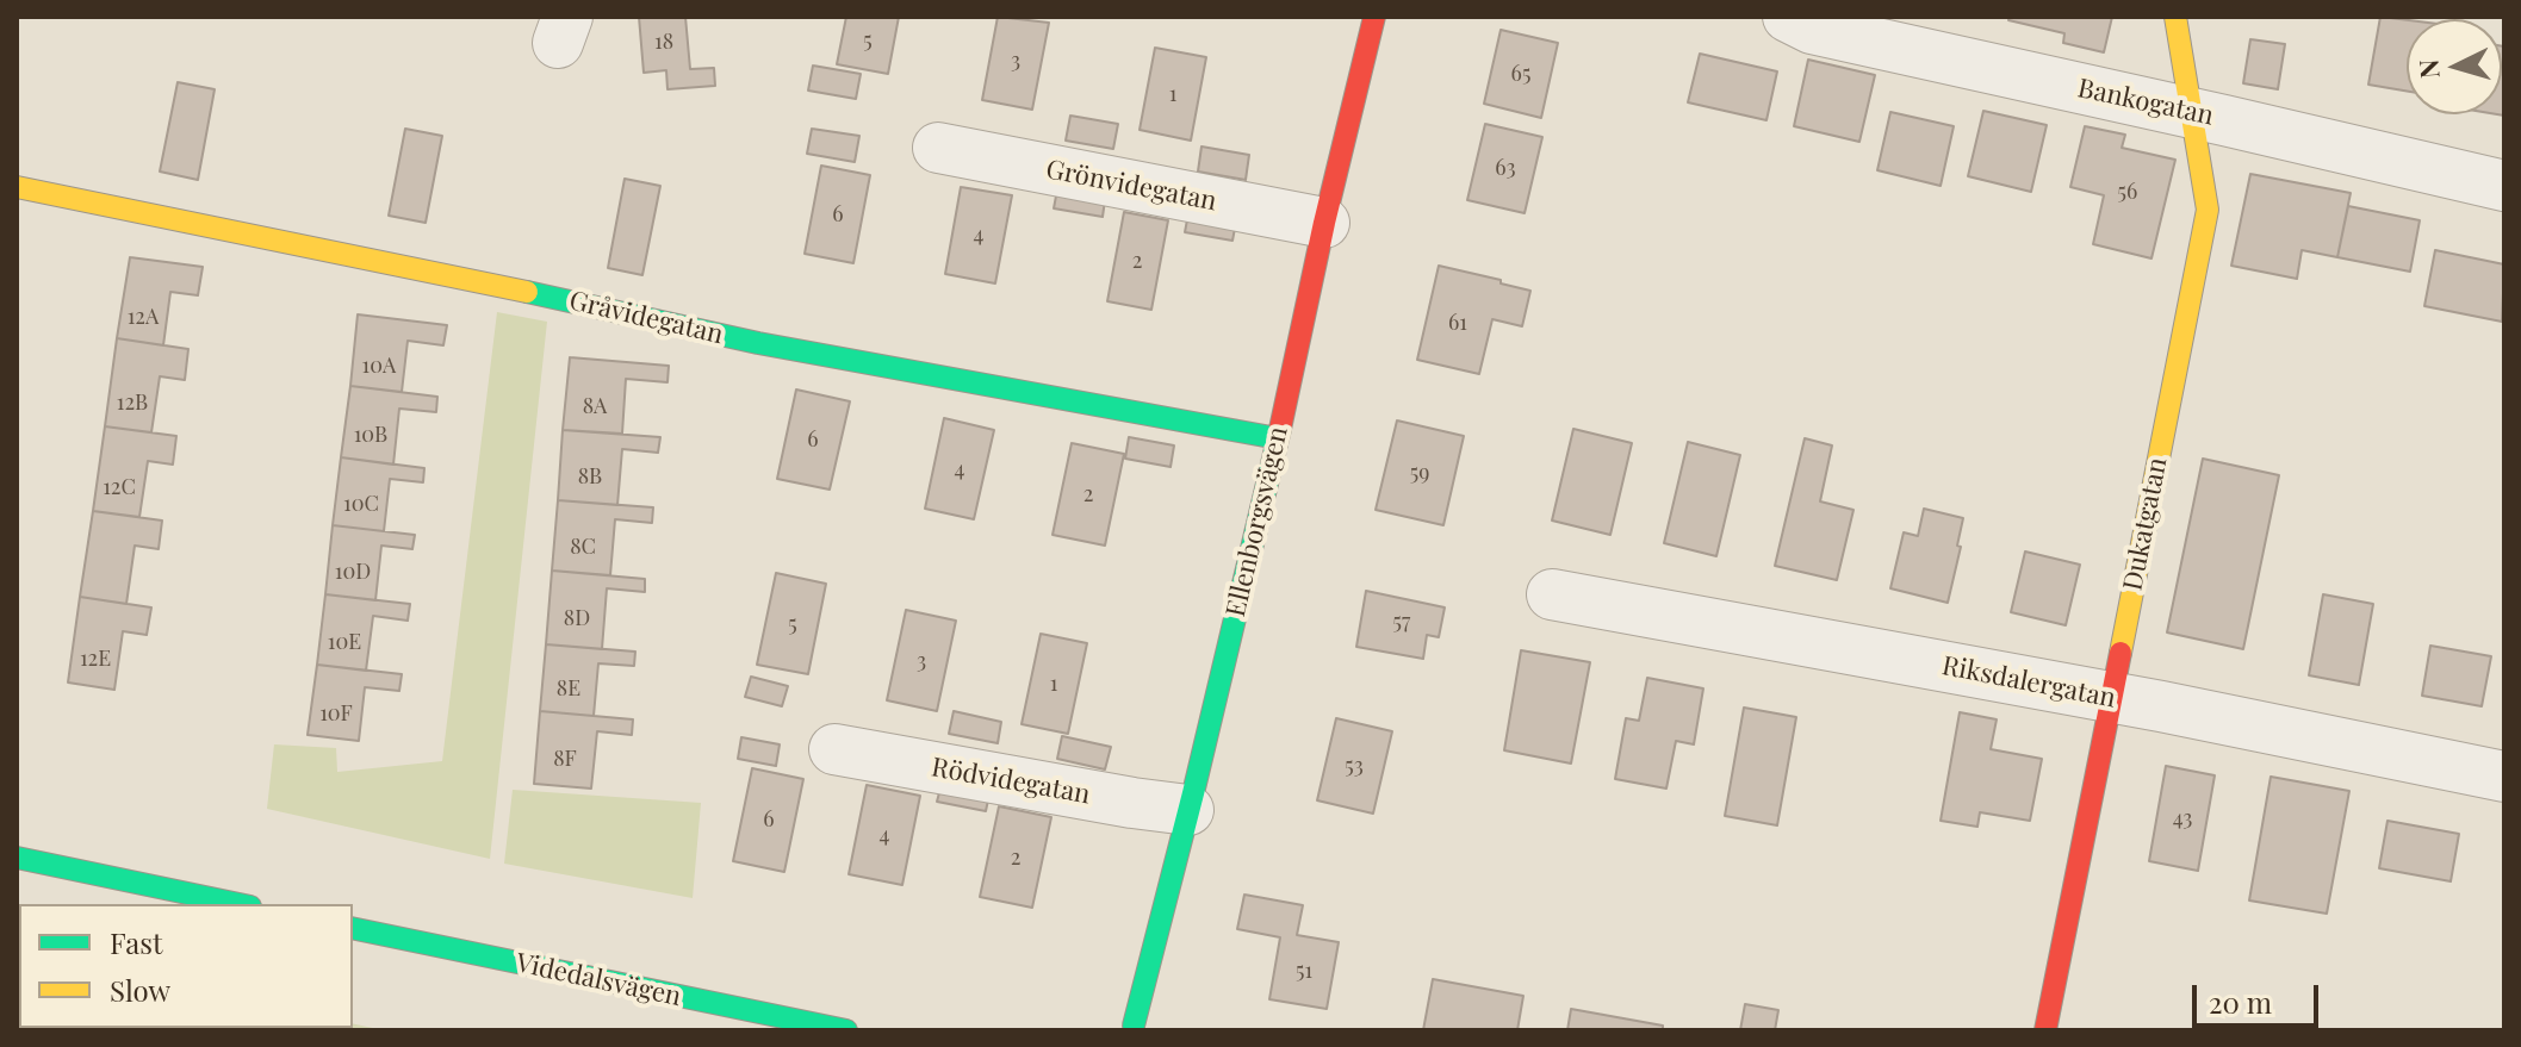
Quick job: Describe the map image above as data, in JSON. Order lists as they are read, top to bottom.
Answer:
{
  "streets": {
    "street": [
      "Bankogatan",
      "Grönvidegatan",
      "Gråvidegatan",
      "Ellenborgsvägen",
      "Dukatgatan",
      "Riksdalergatan",
      "Rödvidegatan",
      "Videdalsvägen"
    ]
  },
  "crossings": [
    ["Bankogatan", "Dukatgatan"],
    ["Grönvidegatan", "Ellenborgsvägen"],
    ["Gråvidegatan", "Ellenborgsvägen"],
    ["Ellenborgsvägen", "Rödvidegatan"],
    ["Dukatgatan", "Riksdalergatan"]
  ],
  "house_numbers": [
    "5",
    "18",
    "3",
    "65",
    "1",
    "63",
    "56",
    "6",
    "4",
    "2",
    "12A",
    "61",
    "10A",
    "12B",
    "8A",
    "10B",
    "6",
    "4",
    "59",
    "8B",
    "12C",
    "2",
    "10C",
    "8C",
    "10D",
    "8D",
    "57",
    "5",
    "10E",
    "12E",
    "3",
    "1",
    "8E",
    "10F",
    "8F",
    "53",
    "43",
    "6",
    "4",
    "2",
    "51"
  ],
  "legend": ["Fast", "Slow"],
  "scale_bar": "20 m",
  "north": "left"
}
